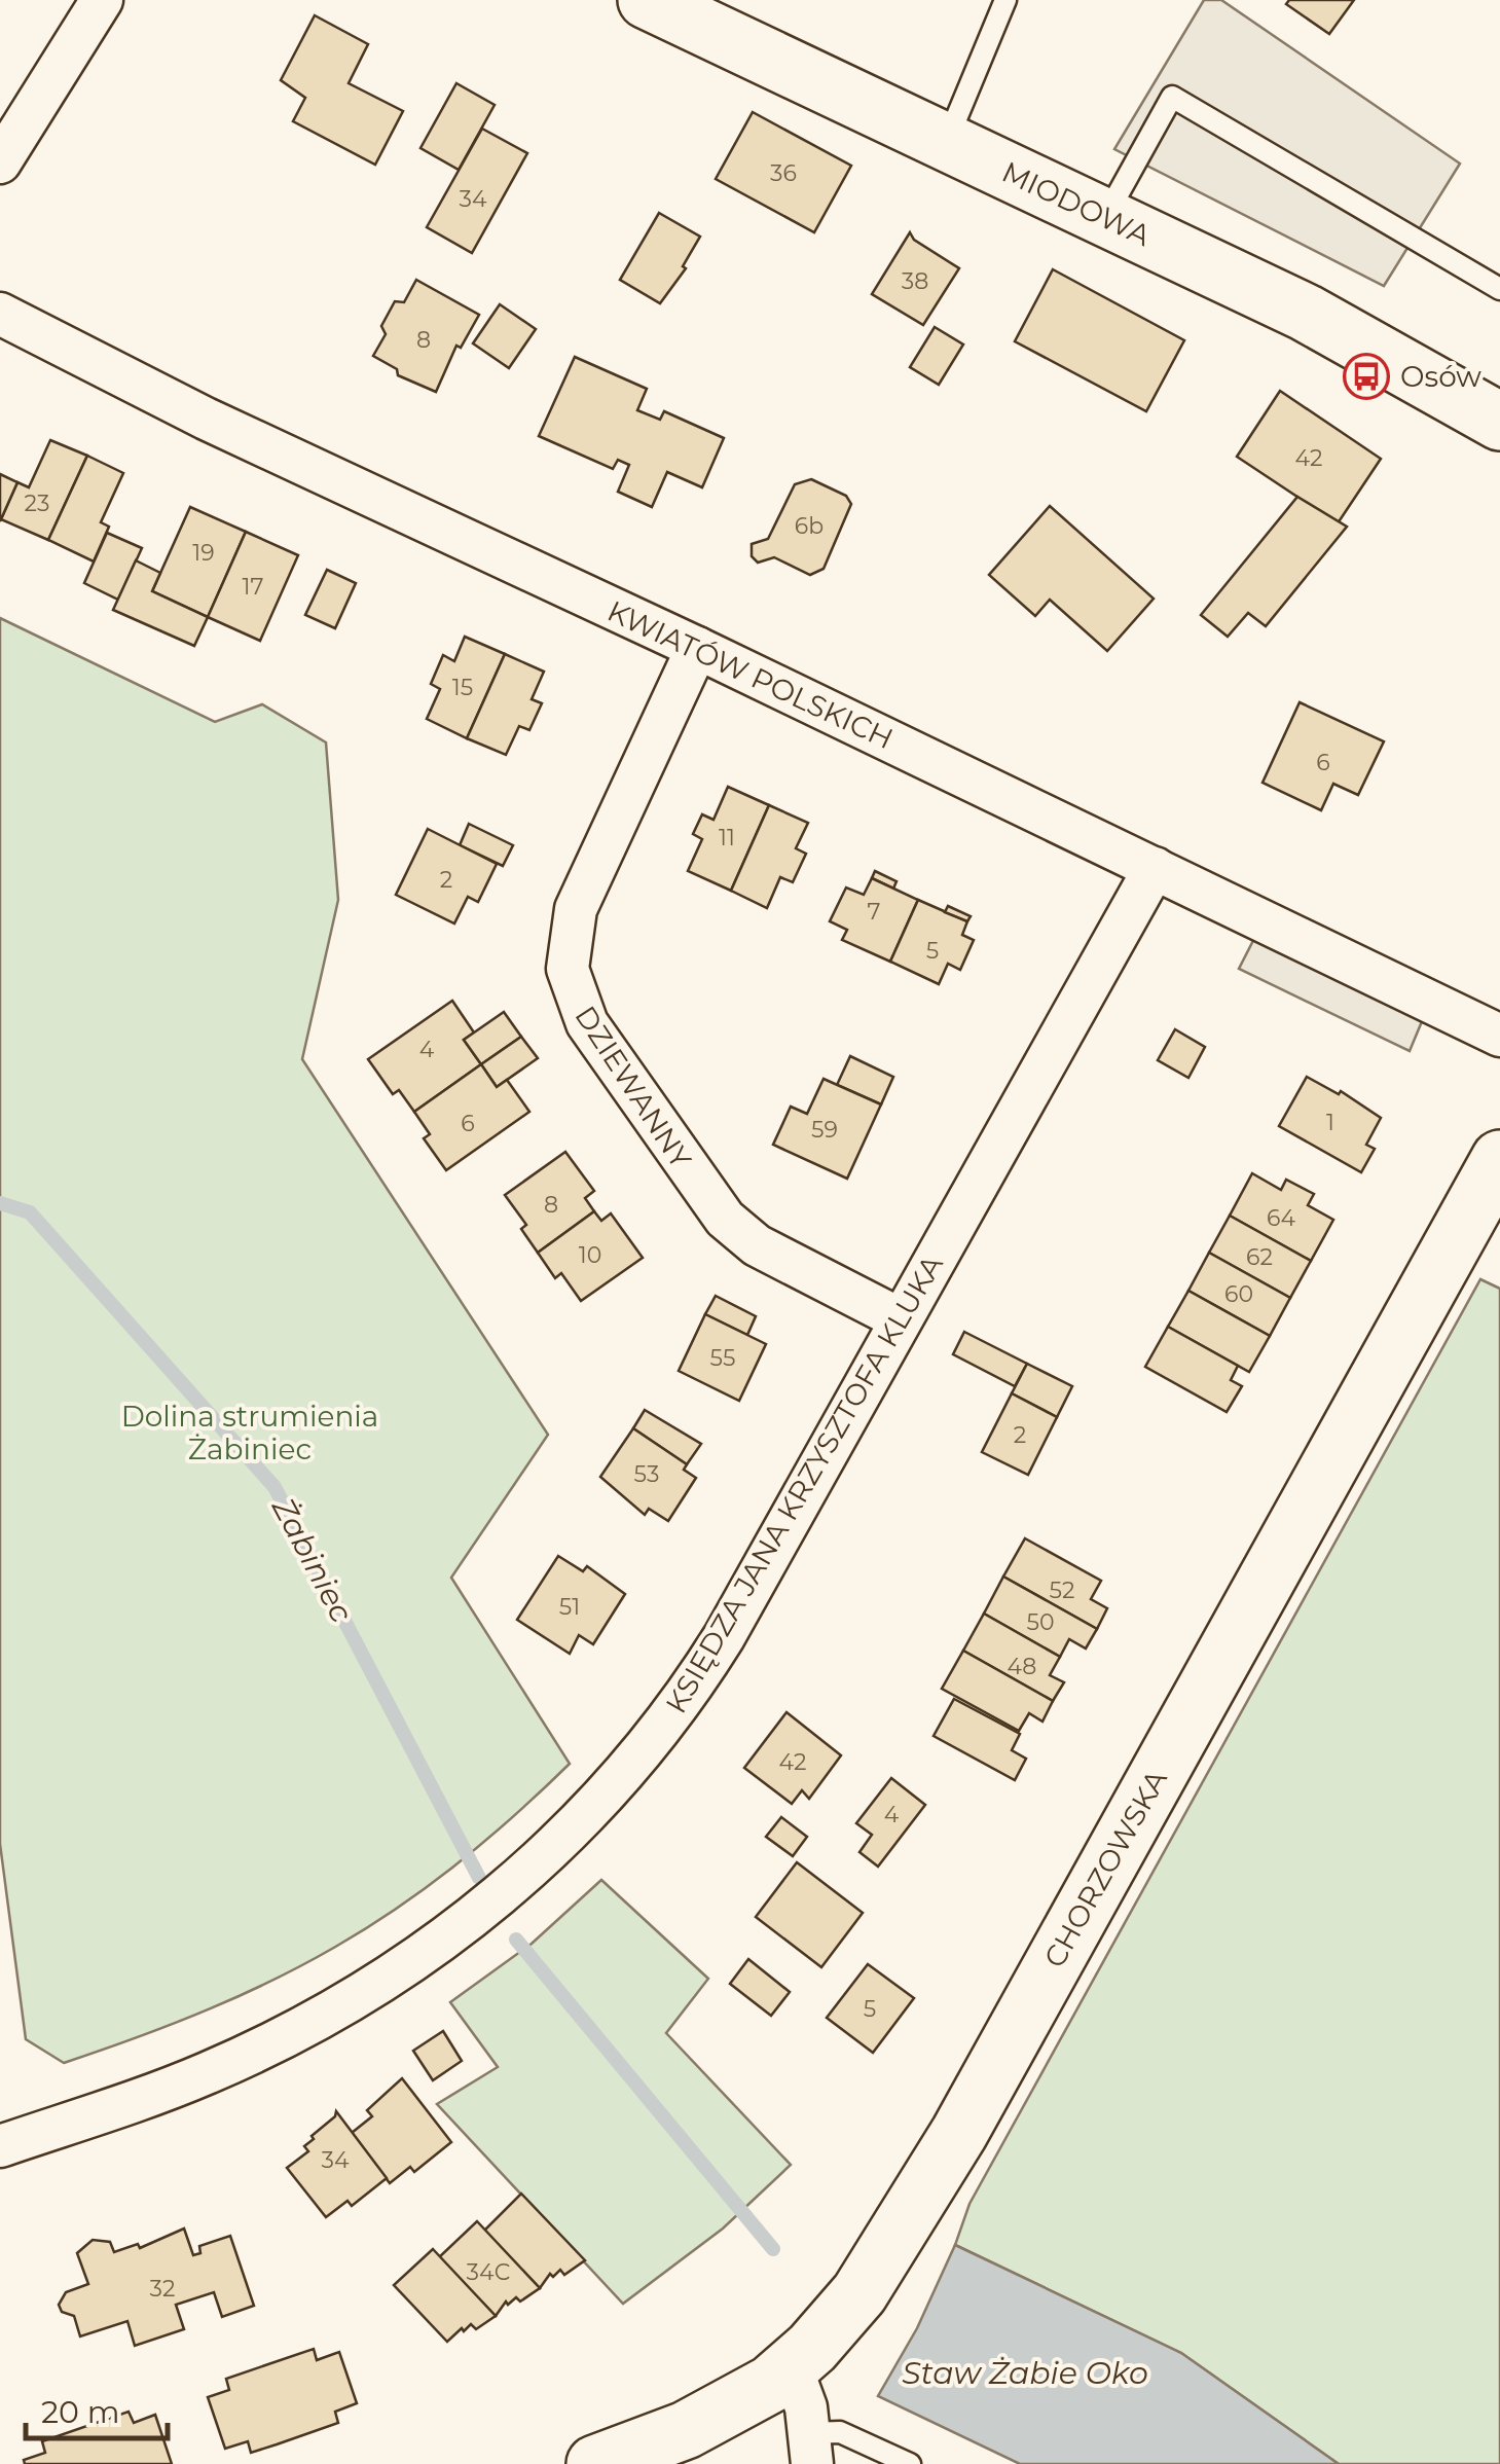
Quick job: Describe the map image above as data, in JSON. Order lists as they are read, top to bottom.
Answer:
{
  "streets": {
    "street": [
      "MIODOWA",
      "KWIATÓW POLSKICH",
      "DZIEWANNY",
      "KSIĘDZA JANA KRZYSZTOFA KLUKA",
      "CHORZOWSKA"
    ]
  },
  "crossings": [
    ["KWIATÓW POLSKICH", "DZIEWANNY"],
    ["KWIATÓW POLSKICH", "KSIĘDZA JANA KRZYSZTOFA KLUKA"],
    ["DZIEWANNY", "KSIĘDZA JANA KRZYSZTOFA KLUKA"]
  ],
  "water": ["Żabiniec", "Staw Żabie Oko"],
  "parks": ["Dolina strumienia Żabiniec"],
  "places": {
    "bus stop": ["Osów"]
  },
  "house_numbers": [
    "36",
    "34",
    "38",
    "8",
    "42",
    "23",
    "6b",
    "19",
    "17",
    "15",
    "6",
    "11",
    "2",
    "7",
    "5",
    "4",
    "1",
    "6",
    "59",
    "8",
    "64",
    "10",
    "62",
    "60",
    "55",
    "2",
    "53",
    "52",
    "51",
    "50",
    "48",
    "42",
    "4",
    "5",
    "34",
    "34C",
    "32"
  ],
  "scale_bar": "20 m"
}
